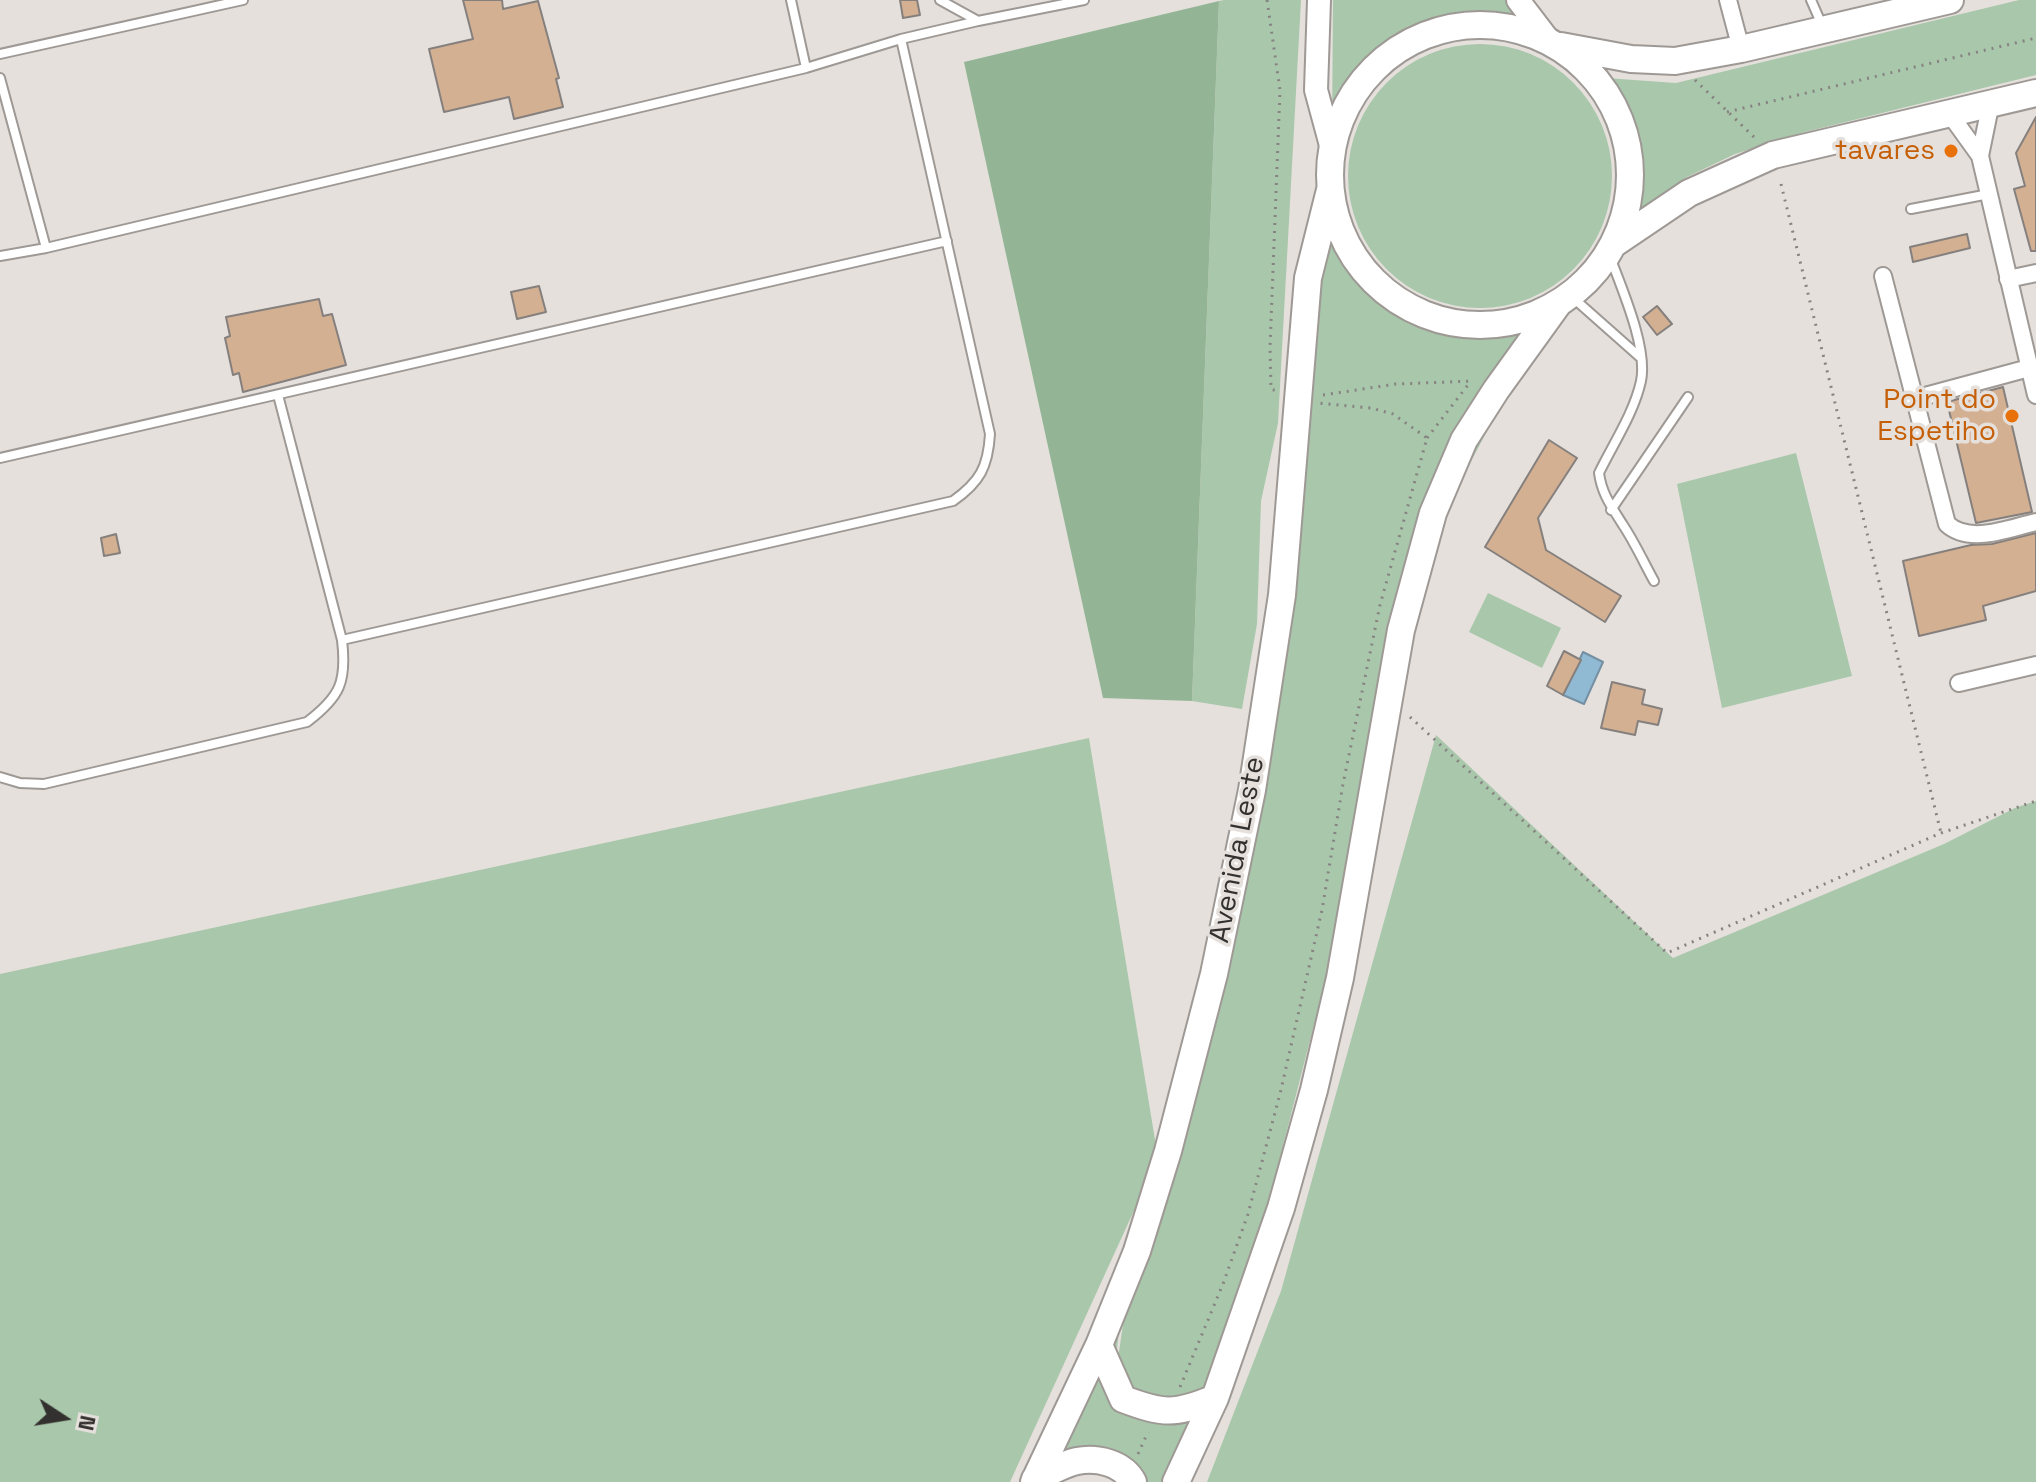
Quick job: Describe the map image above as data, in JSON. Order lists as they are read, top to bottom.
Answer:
{
  "streets": {
    "main road": ["Avenida Leste"]
  },
  "places": ["tavares", "Point do Espetiho"],
  "north": "right"
}
